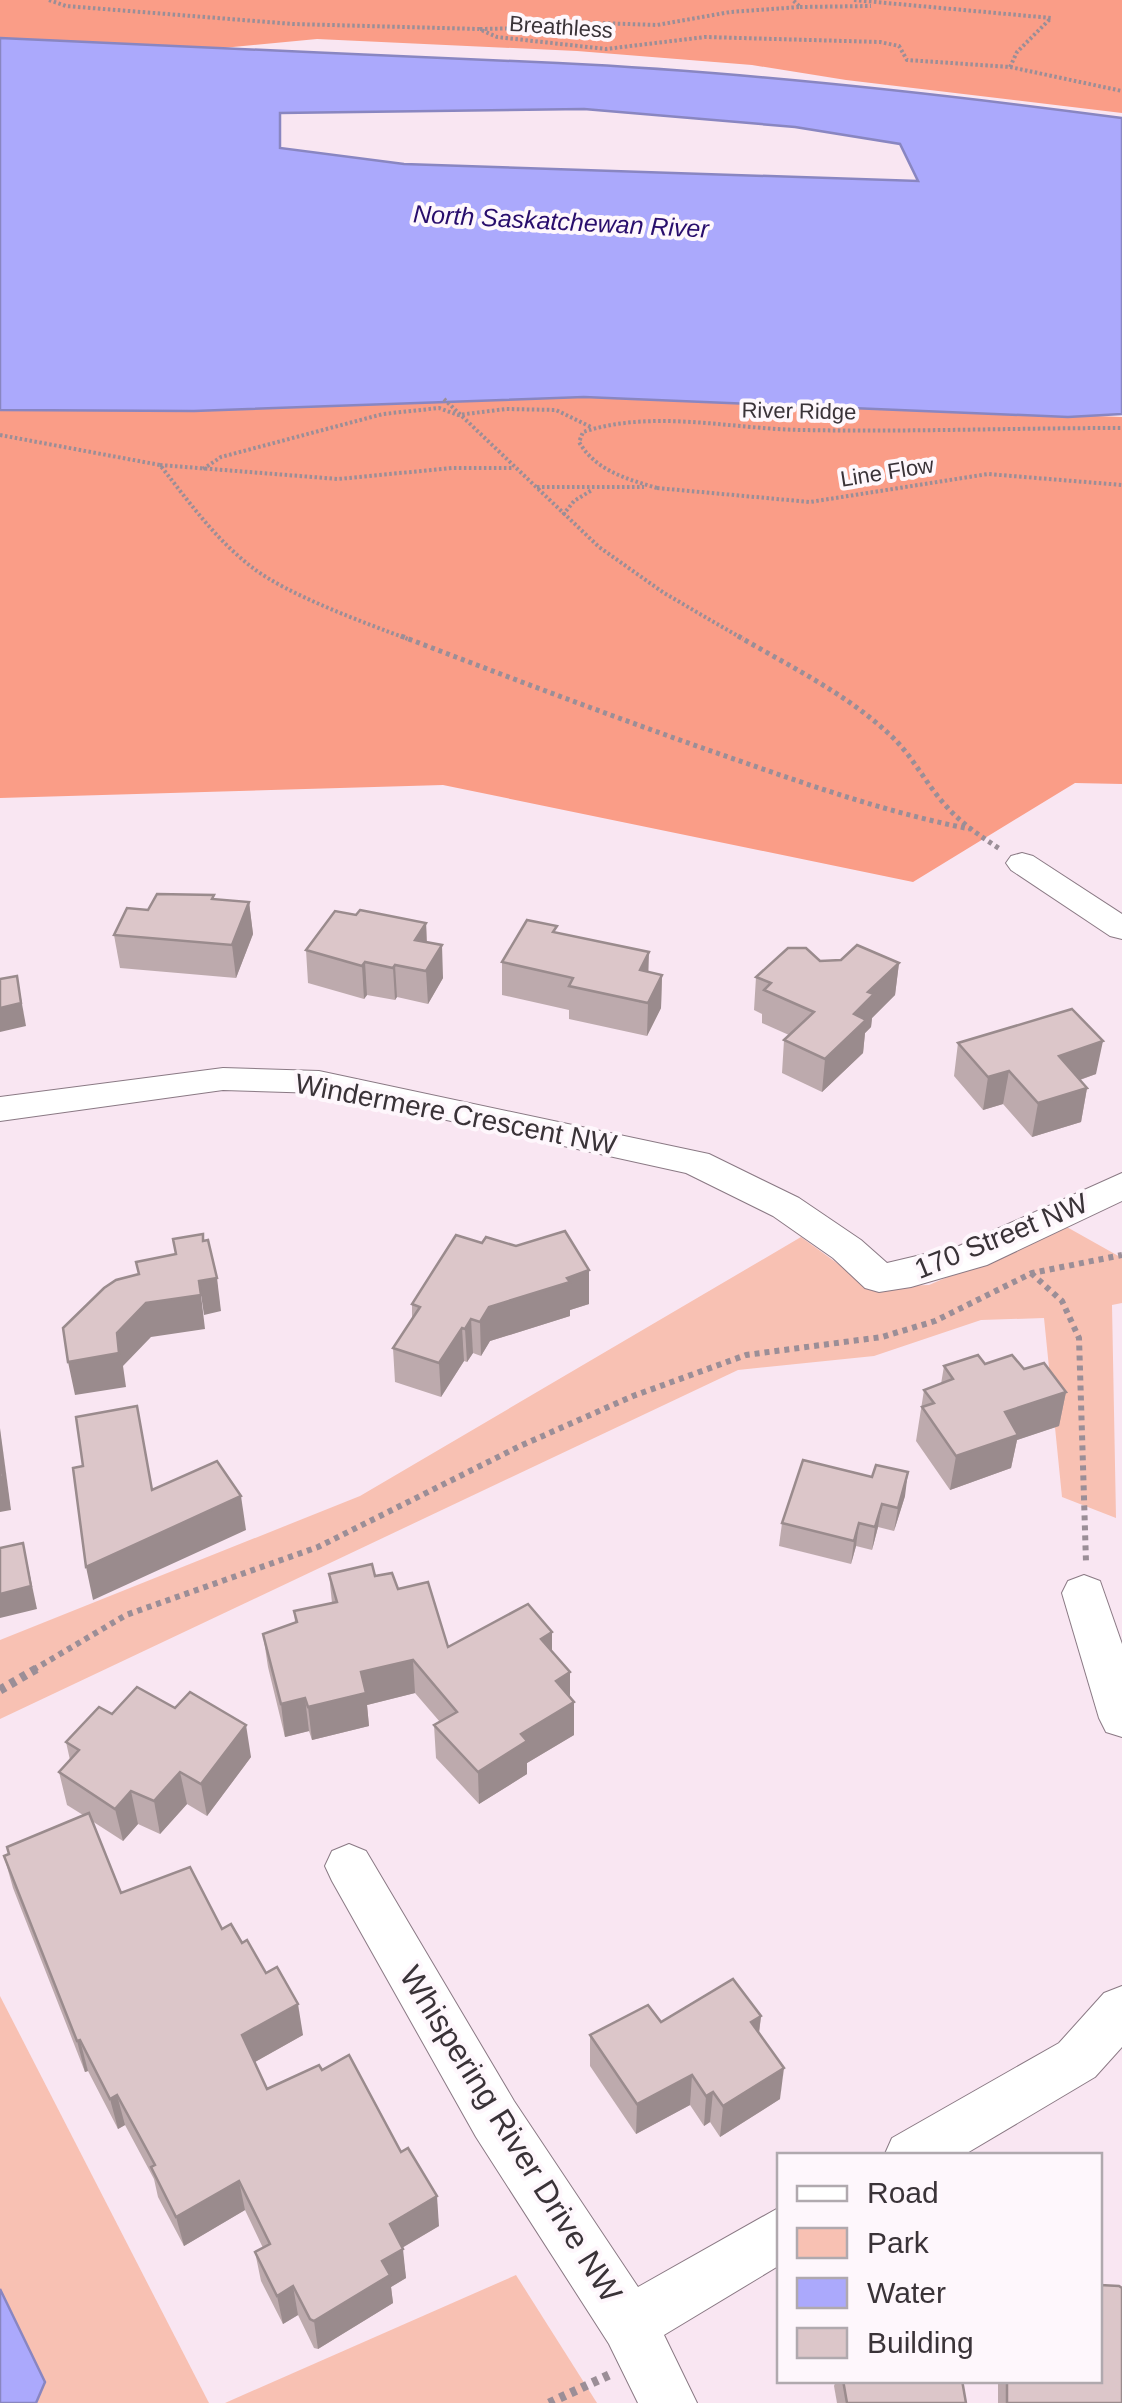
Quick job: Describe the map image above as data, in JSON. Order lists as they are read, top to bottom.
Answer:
{
  "streets": {
    "street": ["Windermere Crescent NW", "170 Street NW", "Whispering River Drive NW"],
    "path": ["Breathless", "River Ridge", "Line Flow"]
  },
  "crossings": [
    ["Windermere Crescent NW", "170 Street NW"]
  ],
  "water": ["North Saskatchewan River"],
  "legend": [
    "Road",
    "Park",
    "Water",
    "Building"
  ]
}
